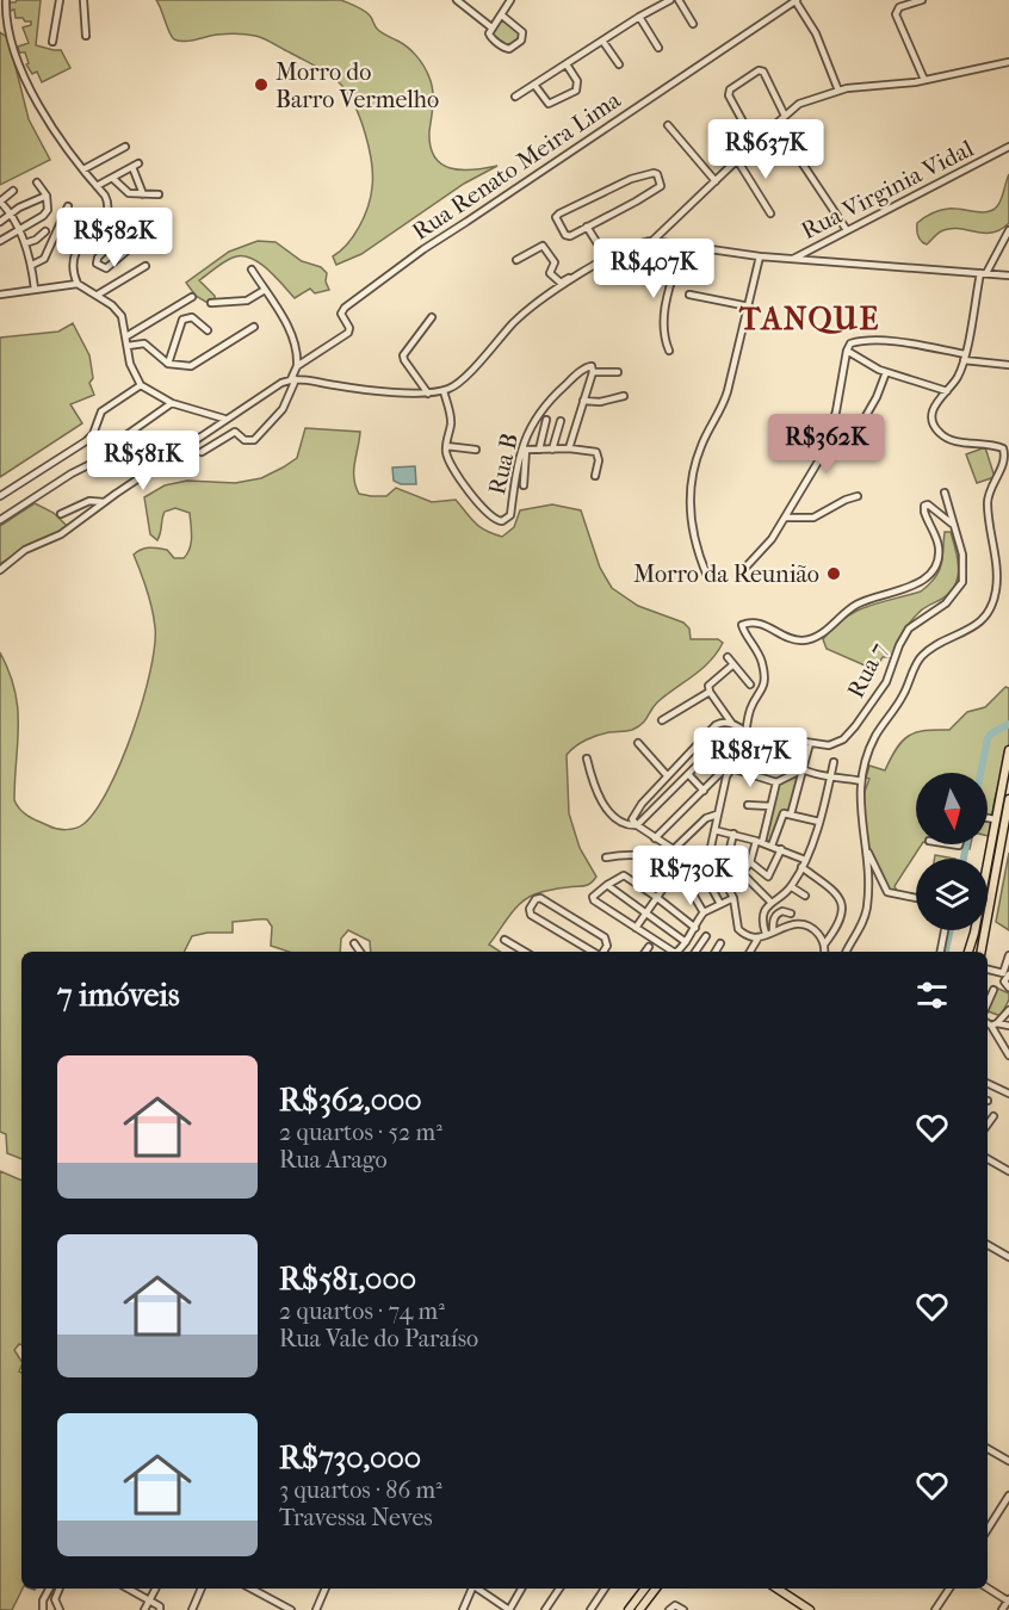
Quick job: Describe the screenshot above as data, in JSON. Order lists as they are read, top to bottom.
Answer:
{
  "streets": {
    "street": [
      "Rua Renato Meira Lima",
      "Rua Virginia Vidal",
      "Rua B",
      "Rua 7"
    ]
  },
  "districts": ["TANQUE"],
  "places": ["Morro do Barro Vermelho", "Morro da Reunião"],
  "north": "bottom",
  "page": {
    "price": [
      "R$637K",
      "R$582K",
      "R$407K",
      "R$362K",
      "R$581K",
      "R$817K",
      "R$730K"
    ],
    "heading": "7 imóveis",
    "list": [
      {
        "name": "R$362,000",
        "note": "2 quartos · 52 m² · Rua Arago"
      },
      {
        "name": "R$581,000",
        "note": "2 quartos · 74 m² · Rua Vale do Paraíso"
      },
      {
        "name": "R$730,000",
        "note": "3 quartos · 86 m² · Travessa Neves"
      }
    ]
  }
}
